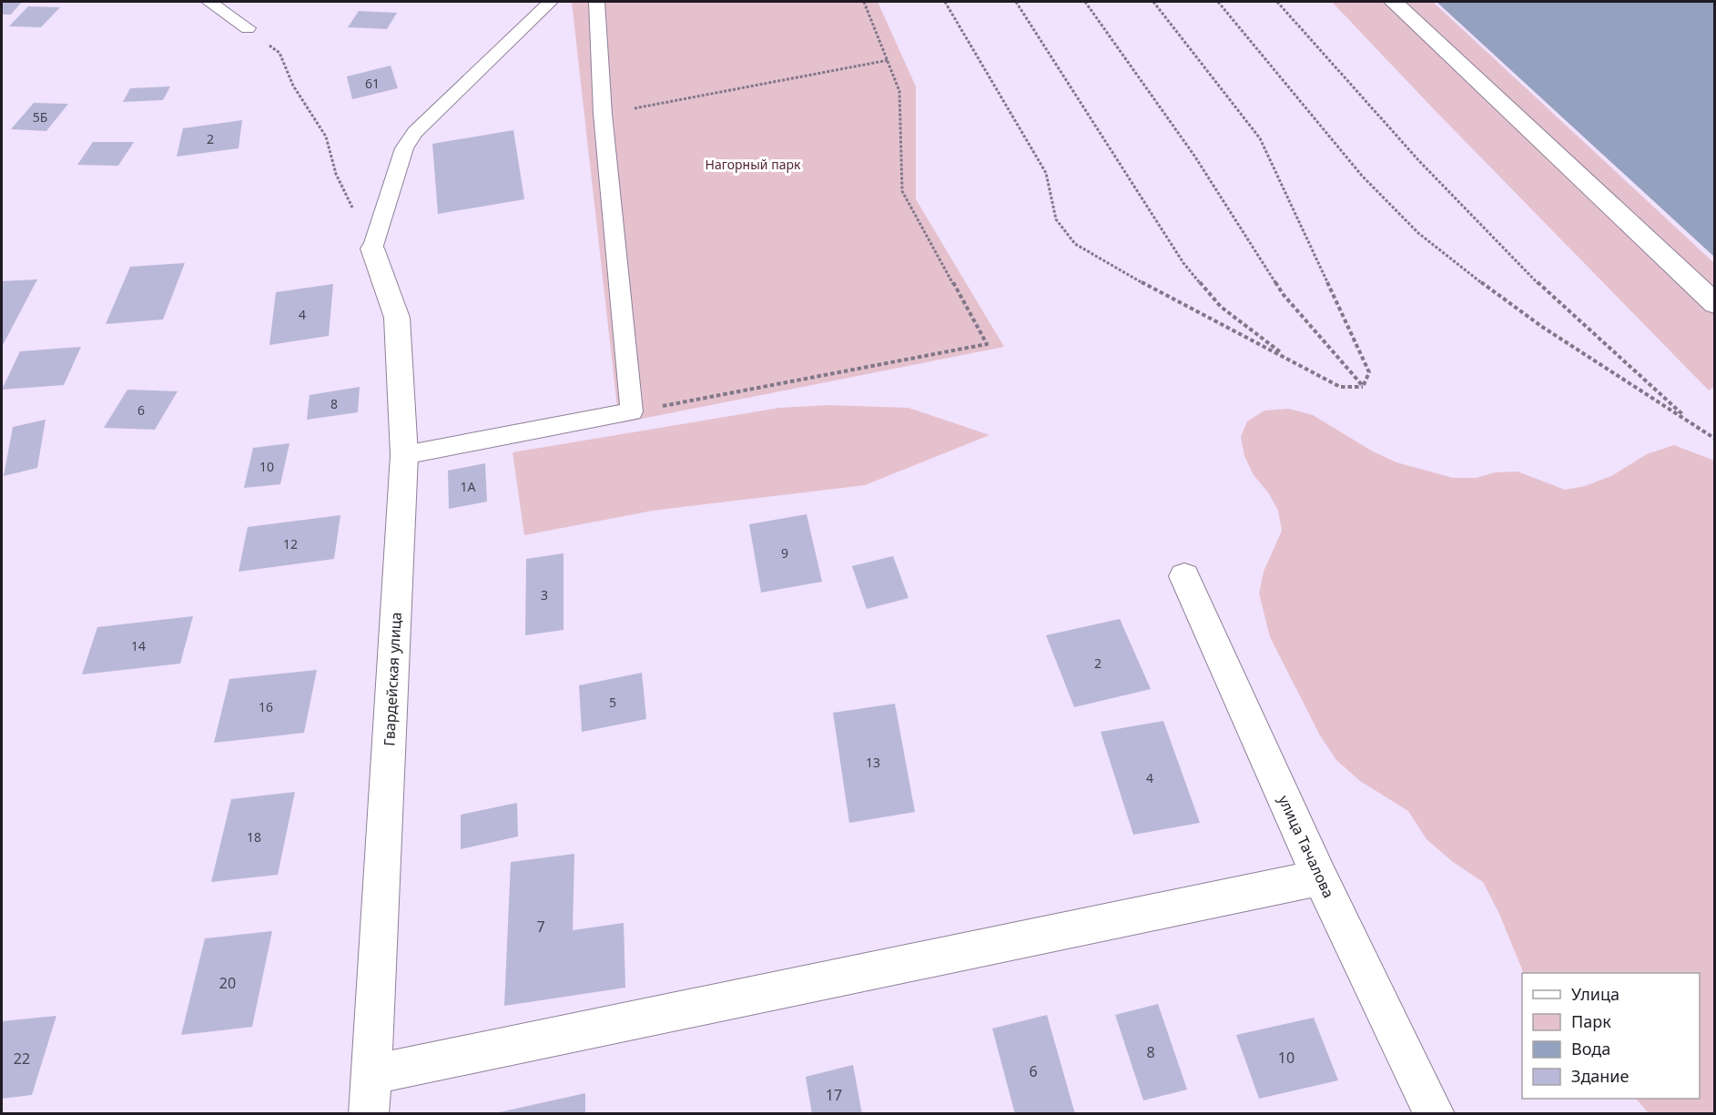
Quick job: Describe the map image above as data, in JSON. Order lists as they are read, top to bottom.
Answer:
{
  "streets": {
    "street": ["Гвардейская улица", "улица Тачалова"]
  },
  "parks": ["Нагорный парк"],
  "house_numbers": [
    "61",
    "5Б",
    "2",
    "4",
    "8",
    "6",
    "10",
    "1А",
    "12",
    "9",
    "3",
    "14",
    "2",
    "5",
    "16",
    "13",
    "4",
    "18",
    "7",
    "20",
    "8",
    "10",
    "22",
    "6",
    "17"
  ],
  "legend": [
    "Улица",
    "Парк",
    "Вода",
    "Здание"
  ]
}
